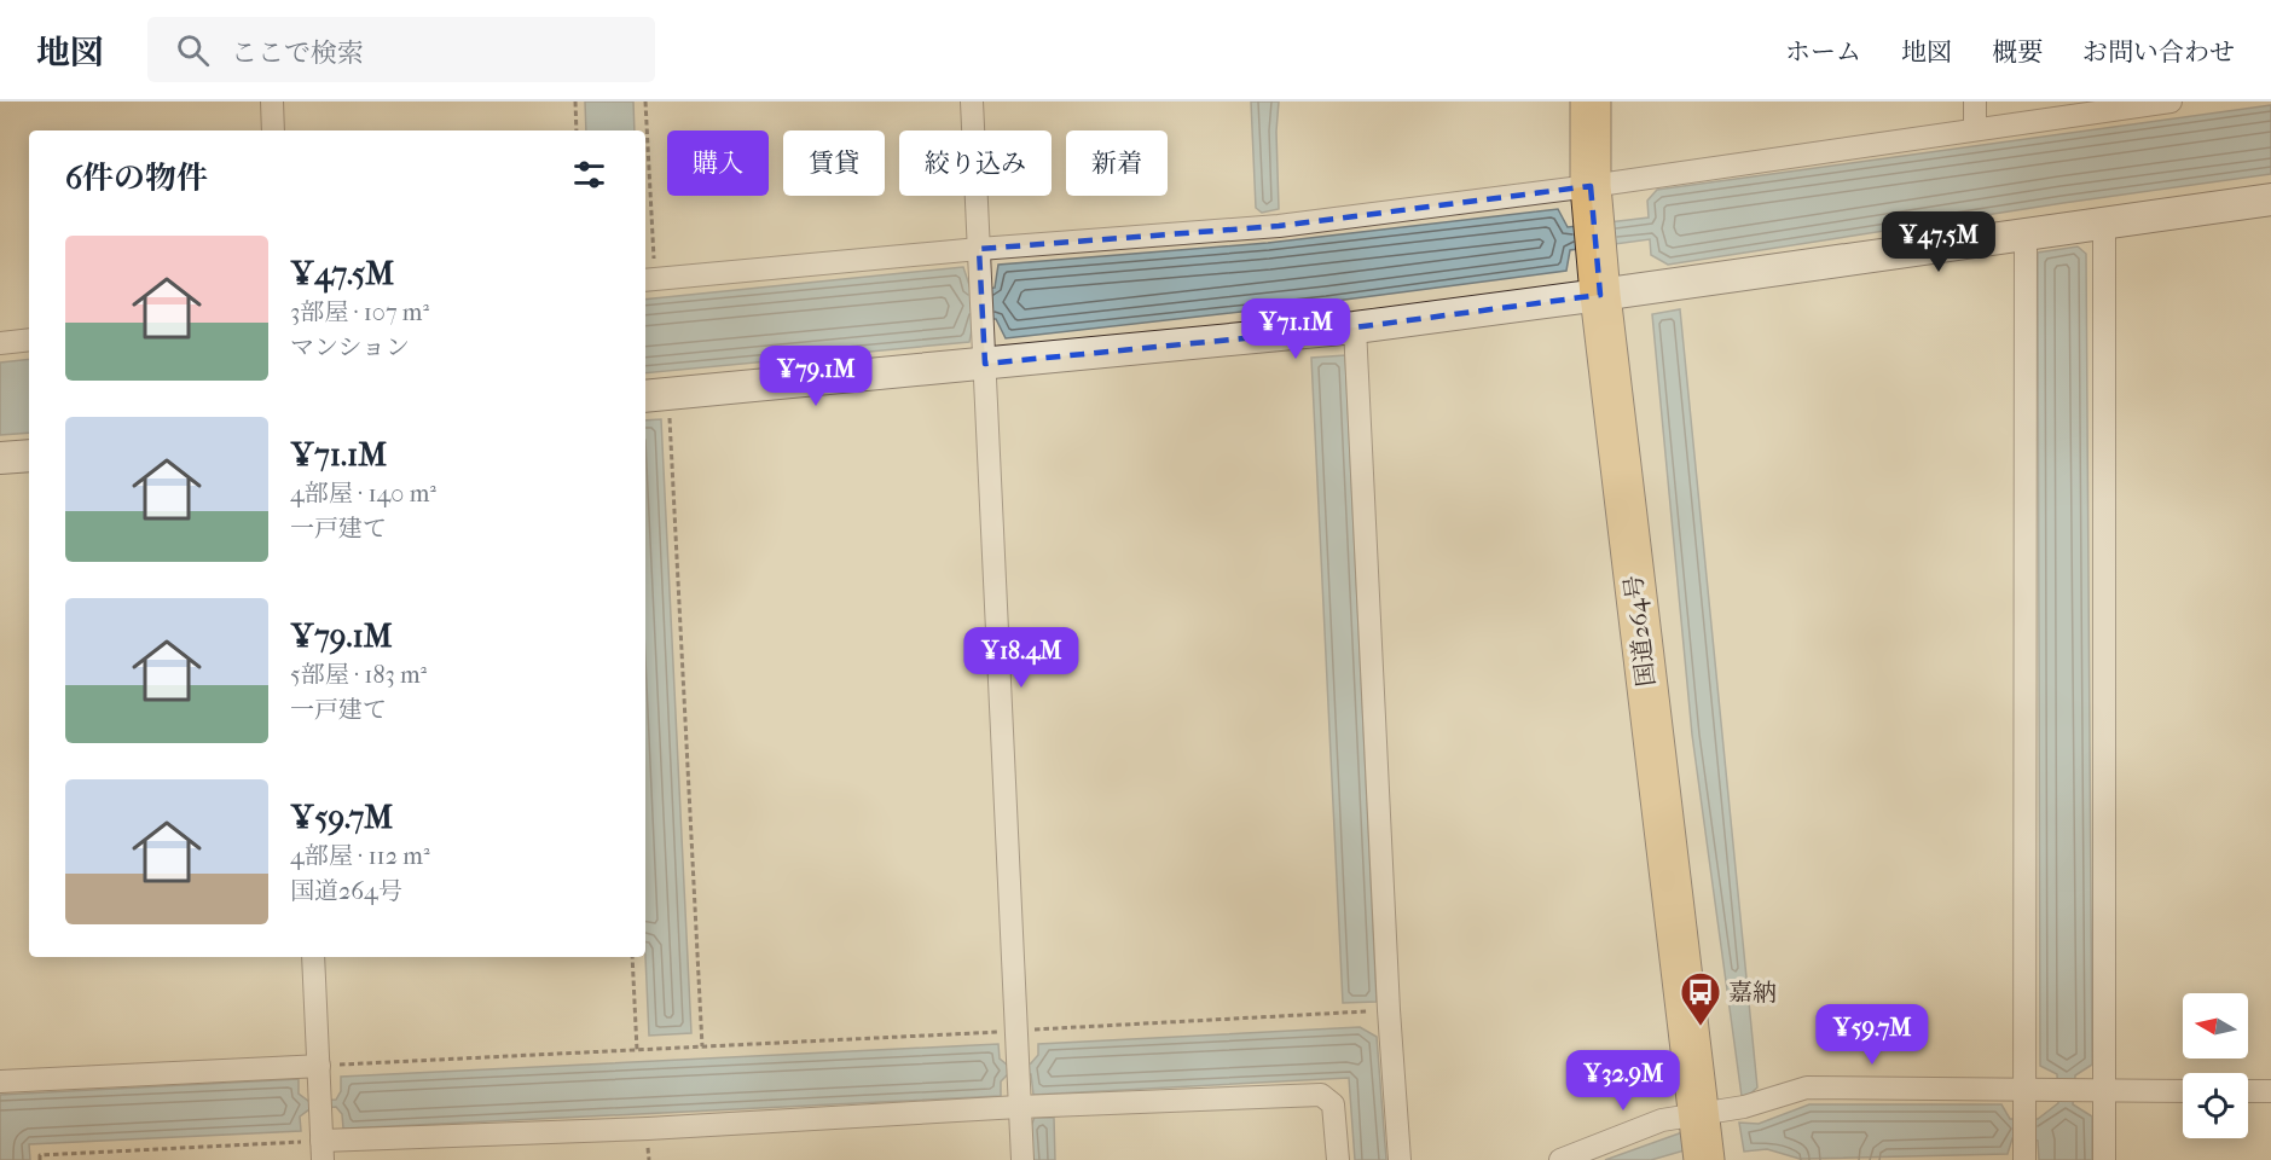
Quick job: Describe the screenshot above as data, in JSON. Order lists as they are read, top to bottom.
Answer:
{
  "streets": {
    "highway": ["国道264号"]
  },
  "places": {
    "bus stop": ["嘉納"]
  },
  "north": "left",
  "page": {
    "header": "地図",
    "search": "ここで検索",
    "nav": [
      "ホーム",
      "地図",
      "概要",
      "お問い合わせ"
    ],
    "chip": [
      "購入",
      "賃貸",
      "絞り込み",
      "新着"
    ],
    "heading": "6件の物件",
    "price": [
      "¥47.5M",
      "¥71.1M",
      "¥79.1M",
      "¥18.4M",
      "¥59.7M",
      "¥32.9M"
    ],
    "list": [
      {
        "name": "¥47.5M",
        "note": "3部屋 · 107 m² · マンション"
      },
      {
        "name": "¥71.1M",
        "note": "4部屋 · 140 m² · 一戸建て"
      },
      {
        "name": "¥79.1M",
        "note": "5部屋 · 183 m² · 一戸建て"
      },
      {
        "name": "¥59.7M",
        "note": "4部屋 · 112 m² · 国道264号"
      }
    ]
  }
}
